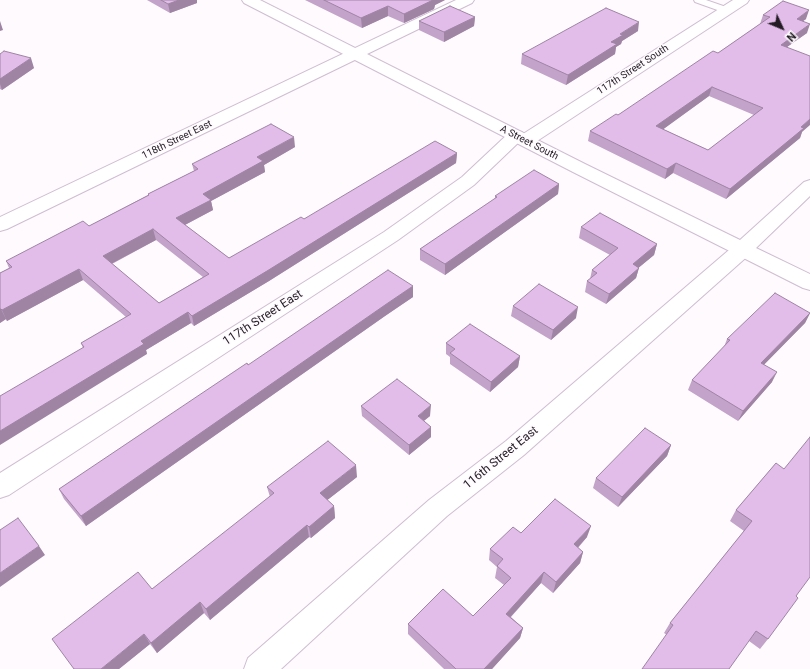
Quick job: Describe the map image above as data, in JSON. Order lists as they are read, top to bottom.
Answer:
{
  "streets": {
    "street": [
      "117th Street South",
      "118th Street East",
      "A Street South",
      "117th Street East",
      "116th Street East"
    ]
  },
  "crossings": [
    ["117th Street South", "A Street South"],
    ["117th Street South", "117th Street East"],
    ["118th Street East", "A Street South"],
    ["A Street South", "117th Street East"],
    ["A Street South", "116th Street East"]
  ],
  "north": "bottom right"
}
